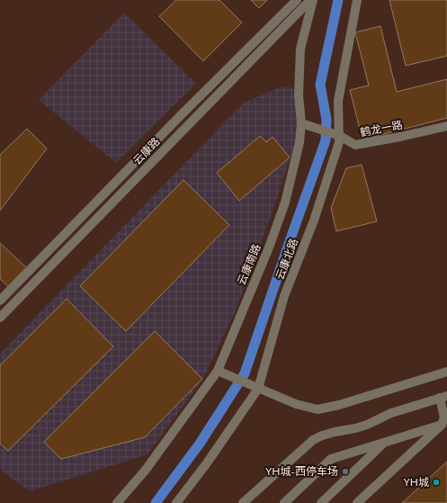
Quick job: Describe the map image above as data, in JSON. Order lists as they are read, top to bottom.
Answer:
{
  "streets": {
    "street": [
      "鹤龙一路",
      "云康路",
      "云康北路",
      "云康南路"
    ]
  },
  "crossings": [
    ["鹤龙一路", "云康北路"],
    ["鹤龙一路", "云康南路"],
    ["云康路", "云康南路"]
  ],
  "places": ["YH城-西停车场", "YH城"]
}
